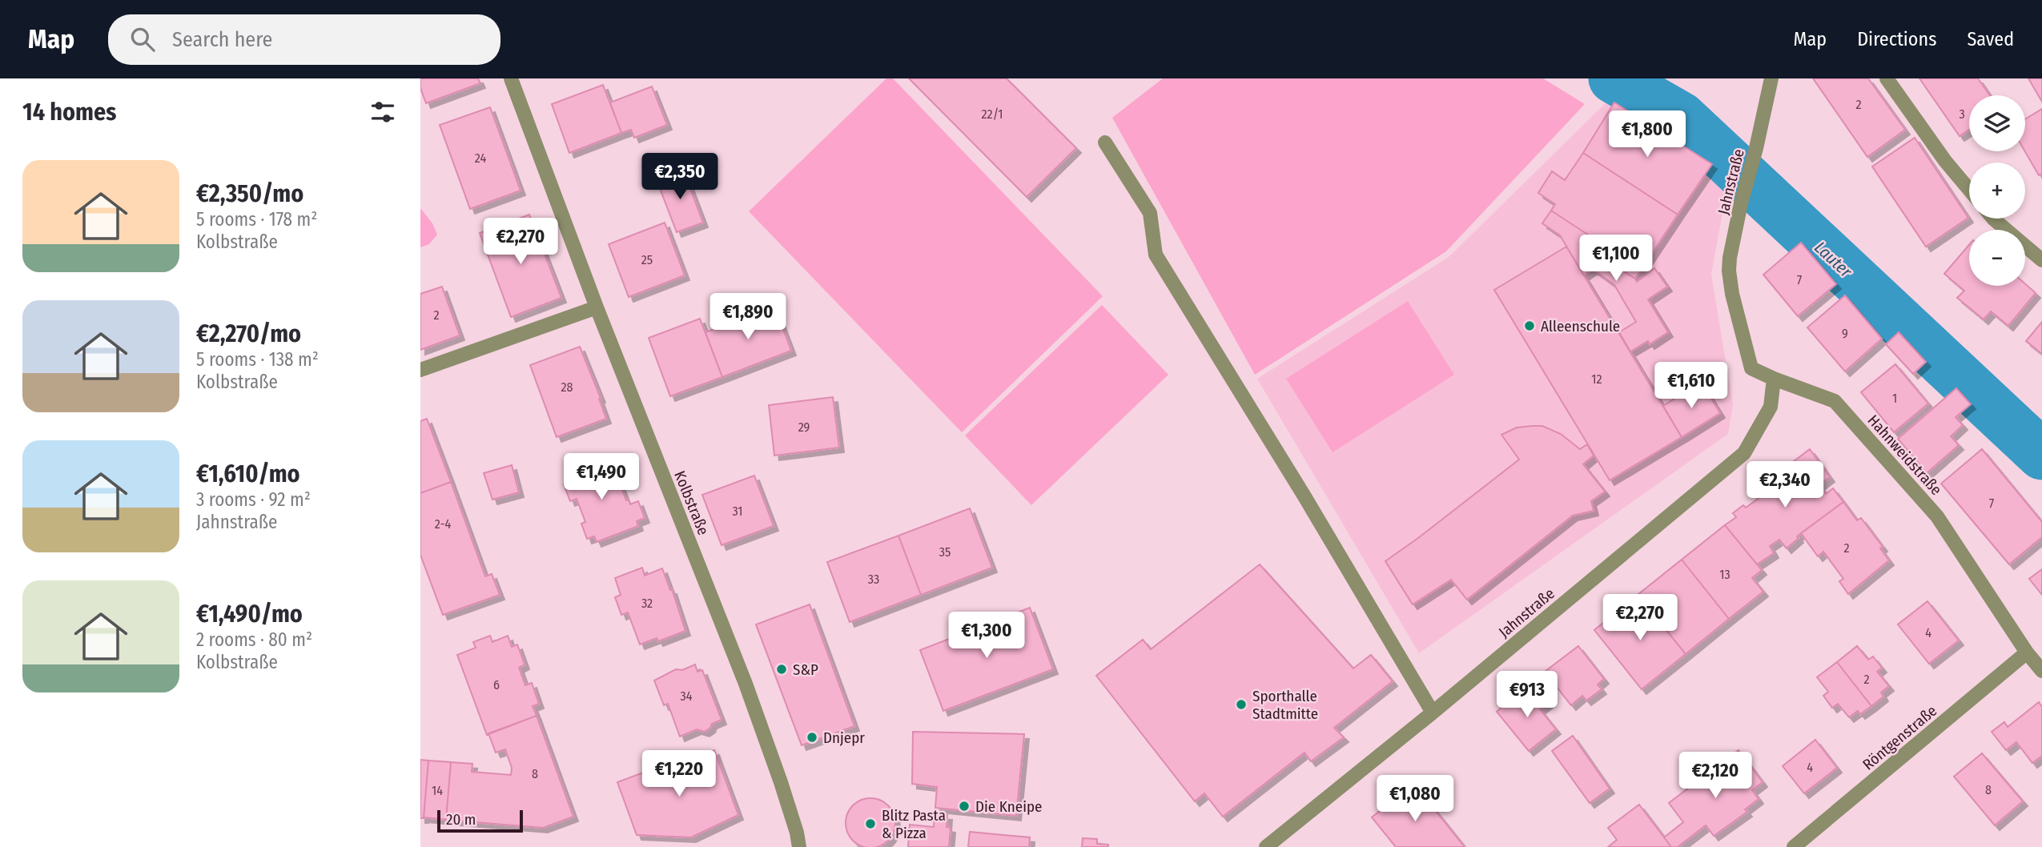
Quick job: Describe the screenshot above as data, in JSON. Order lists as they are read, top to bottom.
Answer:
{
  "streets": {
    "street": [
      "Jahnstraße",
      "Hahnweidstraße",
      "Kolbstraße",
      "Röntgenstraße"
    ]
  },
  "crossings": [
    ["Jahnstraße", "Hahnweidstraße"],
    ["Hahnweidstraße", "Röntgenstraße"]
  ],
  "water": ["Lauter"],
  "places": [
    "Alleenschule",
    "S&P",
    "Sporthalle Stadtmitte",
    "Dnjepr",
    "Die Kneipe",
    "Blitz Pasta & Pizza"
  ],
  "house_numbers": [
    "2",
    "22/1",
    "3",
    "24",
    "25",
    "7",
    "2",
    "9",
    "12",
    "28",
    "1",
    "29",
    "7",
    "31",
    "2-4",
    "2",
    "35",
    "13",
    "33",
    "32",
    "4",
    "2",
    "6",
    "34",
    "4",
    "8",
    "8",
    "14"
  ],
  "scale_bar": "20 m",
  "page": {
    "header": "Map",
    "search": "Search here",
    "nav": ["Map", "Directions", "Saved"],
    "heading": "14 homes",
    "map_buttons": ["+", "−"],
    "price": [
      "€1,800",
      "€2,350",
      "€2,270",
      "€1,100",
      "€1,890",
      "€1,610",
      "€1,490",
      "€2,340",
      "€2,270",
      "€1,300",
      "€913",
      "€1,220",
      "€2,120",
      "€1,080"
    ],
    "list": [
      {
        "name": "€2,350/mo",
        "note": "5 rooms · 178 m² · Kolbstraße"
      },
      {
        "name": "€2,270/mo",
        "note": "5 rooms · 138 m² · Kolbstraße"
      },
      {
        "name": "€1,610/mo",
        "note": "3 rooms · 92 m² · Jahnstraße"
      },
      {
        "name": "€1,490/mo",
        "note": "2 rooms · 80 m² · Kolbstraße"
      }
    ],
    "scale": "20 m"
  }
}
